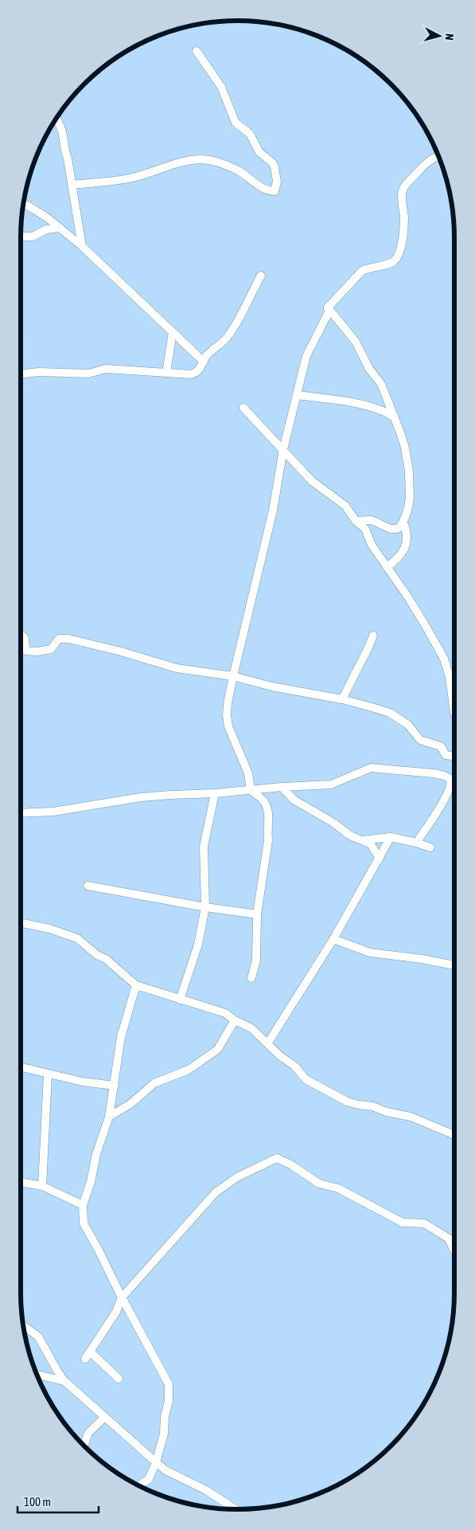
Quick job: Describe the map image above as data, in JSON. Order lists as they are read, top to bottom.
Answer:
{
  "scale_bar": "100 m",
  "north": "right"
}
